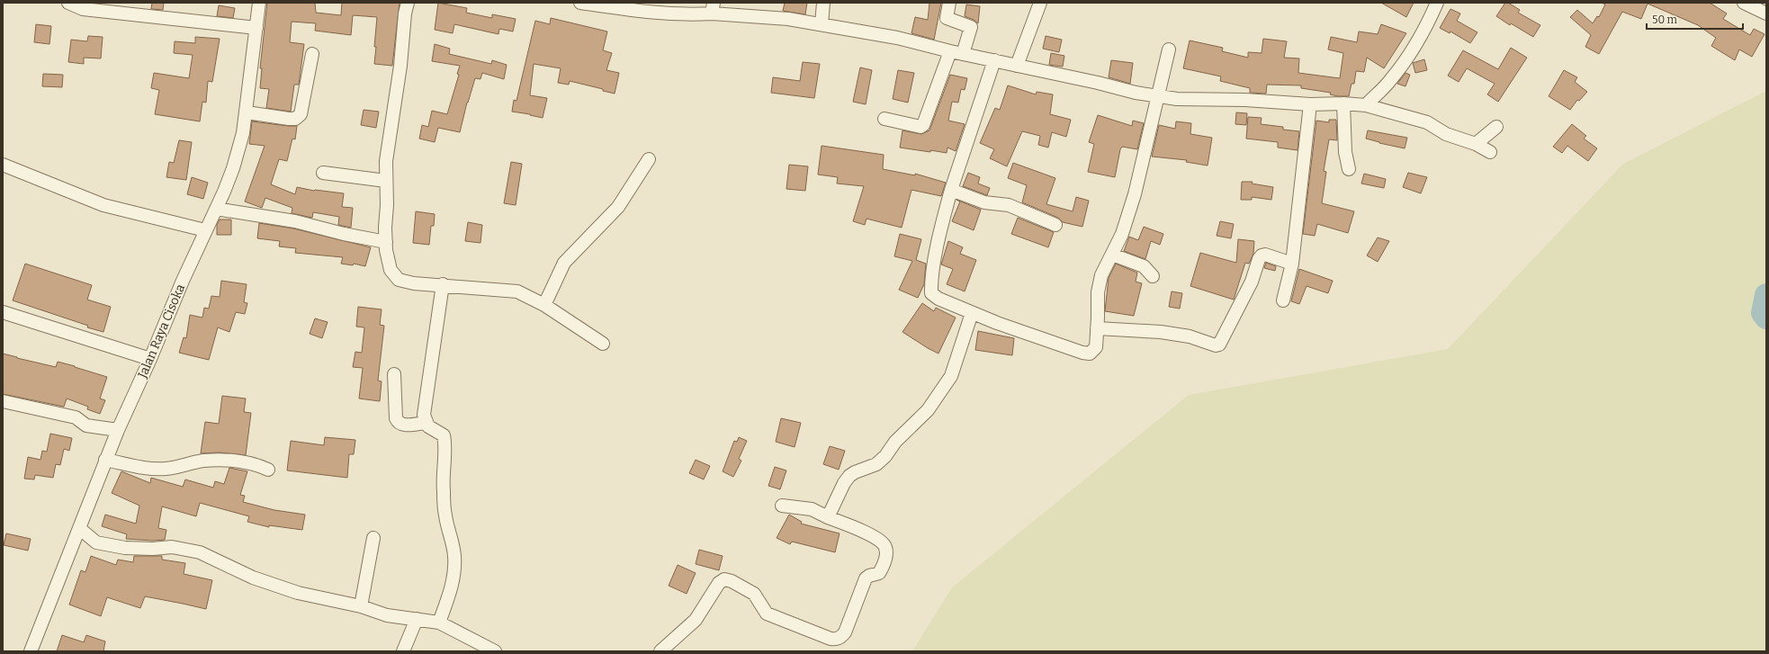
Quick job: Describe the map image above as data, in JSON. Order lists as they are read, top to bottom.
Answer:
{
  "streets": {
    "street": ["Jalan Raya Cisoka"]
  },
  "scale_bar": "50 m"
}
